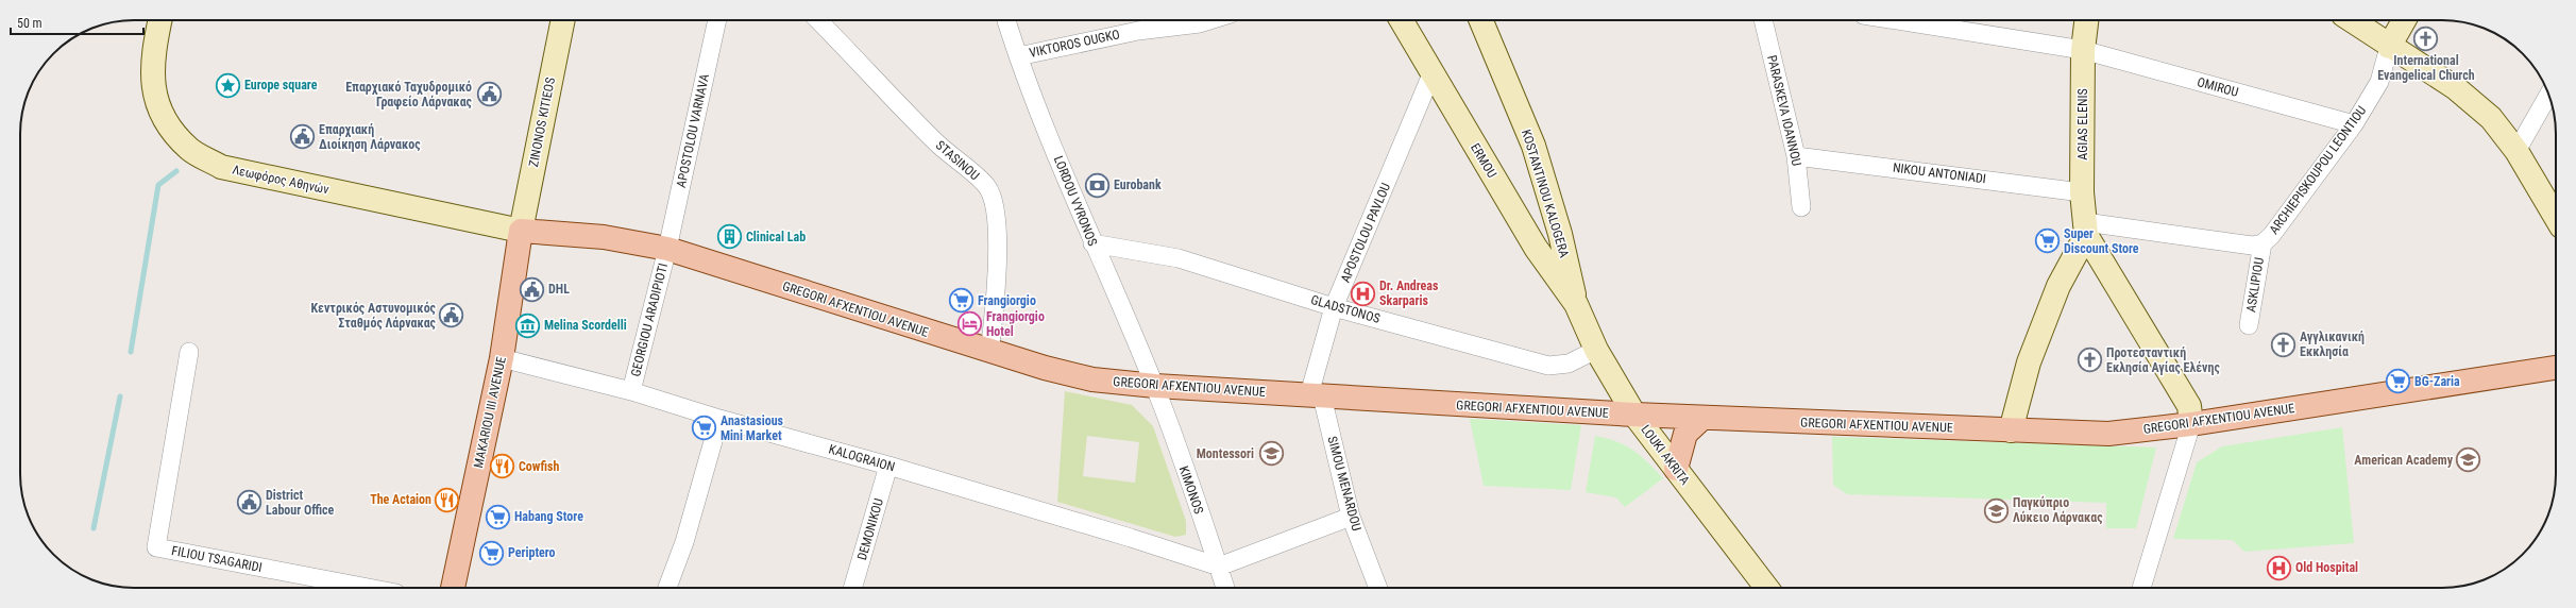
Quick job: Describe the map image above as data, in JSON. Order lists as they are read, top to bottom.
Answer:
{
  "streets": {
    "main road": ["GREGORI AFXENTIOU AVENUE", "MAKARIOU III AVENUE"],
    "street": [
      "VIKTOROS OUGKO",
      "OMIROU",
      "PARASKEVA IOANNOU",
      "ZINONOS KITIEOS",
      "AGIAS ELENIS",
      "APOSTOLOU VARNAVA",
      "STASINOU",
      "ERMOU",
      "ARCHIEPISKOUPOU LEONTIOU",
      "NIKOU ANTONIADI",
      "Λεωφόρος Αθηνών",
      "KOSTANTINOU KALOGERA",
      "LORDOU VYRONOS",
      "APOSTOLOU PAVLOU",
      "ASKLIPIOU",
      "GLADSTONOS",
      "GEORGIOU ARADIPIOTI",
      "LOUKI AKRITA",
      "KALOGRAION",
      "SIMOU MENARDOU",
      "KIMONOS",
      "DEMONIKOU",
      "FILIOU TSAGARIDI"
    ]
  },
  "crossings": [
    ["VIKTOROS OUGKO", "LORDOU VYRONOS"],
    ["OMIROU", "AGIAS ELENIS"],
    ["OMIROU", "ARCHIEPISKOUPOU LEONTIOU"],
    ["PARASKEVA IOANNOU", "NIKOU ANTONIADI"],
    ["ZINONOS KITIEOS", "Λεωφόρος Αθηνών"],
    ["ZINONOS KITIEOS", "GREGORI AFXENTIOU AVENUE"],
    ["ZINONOS KITIEOS", "MAKARIOU III AVENUE"],
    ["AGIAS ELENIS", "ARCHIEPISKOUPOU LEONTIOU"],
    ["AGIAS ELENIS", "NIKOU ANTONIADI"],
    ["AGIAS ELENIS", "GREGORI AFXENTIOU AVENUE"],
    ["APOSTOLOU VARNAVA", "GREGORI AFXENTIOU AVENUE"],
    ["APOSTOLOU VARNAVA", "GEORGIOU ARADIPIOTI"],
    ["STASINOU", "GREGORI AFXENTIOU AVENUE"],
    ["ERMOU", "KOSTANTINOU KALOGERA"],
    ["ERMOU", "APOSTOLOU PAVLOU"],
    ["ERMOU", "LOUKI AKRITA"],
    ["ARCHIEPISKOUPOU LEONTIOU", "ASKLIPIOU"],
    ["Λεωφόρος Αθηνών", "GREGORI AFXENTIOU AVENUE"],
    ["Λεωφόρος Αθηνών", "MAKARIOU III AVENUE"],
    ["KOSTANTINOU KALOGERA", "LOUKI AKRITA"],
    ["LORDOU VYRONOS", "GREGORI AFXENTIOU AVENUE"],
    ["LORDOU VYRONOS", "GLADSTONOS"],
    ["LORDOU VYRONOS", "KIMONOS"],
    ["APOSTOLOU PAVLOU", "GREGORI AFXENTIOU AVENUE"],
    ["APOSTOLOU PAVLOU", "GLADSTONOS"],
    ["APOSTOLOU PAVLOU", "SIMOU MENARDOU"],
    ["GREGORI AFXENTIOU AVENUE", "GEORGIOU ARADIPIOTI"],
    ["GREGORI AFXENTIOU AVENUE", "MAKARIOU III AVENUE"],
    ["GREGORI AFXENTIOU AVENUE", "LOUKI AKRITA"],
    ["GREGORI AFXENTIOU AVENUE", "SIMOU MENARDOU"],
    ["GREGORI AFXENTIOU AVENUE", "KIMONOS"],
    ["GLADSTONOS", "LOUKI AKRITA"],
    ["GEORGIOU ARADIPIOTI", "KALOGRAION"],
    ["MAKARIOU III AVENUE", "KALOGRAION"],
    ["KALOGRAION", "KIMONOS"],
    ["KALOGRAION", "DEMONIKOU"]
  ],
  "places": {
    "church": ["International Evangelical Church", "Αγγλικανική Εκκλησία", "Προτεσταντική Εκλησία Αγίας Ελένης"],
    "place": ["Europe square"],
    "public building": [
      "Επαρχιακό Ταχυδρομικό Γραφείο Λάρνακας",
      "Επαρχιακή Διοίκηση Λάρνακος",
      "DHL",
      "Κεντρικός Αστυνομικός Σταθμός Λάρνακας",
      "District Labour Office"
    ],
    "bank": ["Eurobank"],
    "building": ["Clinical Lab"],
    "supermarket": [
      "Super Discount Store",
      "Frangiorgio",
      "BG-Zaria",
      "Anastasious Mini Market",
      "Habang Store",
      "Periptero"
    ],
    "hospital": ["Dr. Andreas Skarparis", "Old Hospital"],
    "hotel": ["Frangiorgio Hotel"],
    "museum": ["Melina Scordelli"],
    "school or university": ["Montessori", "American Academy", "Παγκύπριο Λύκειο Λάρνακας"],
    "restaurant": ["Cowfish", "The Actaion"]
  },
  "scale_bar": "50 m"
}
